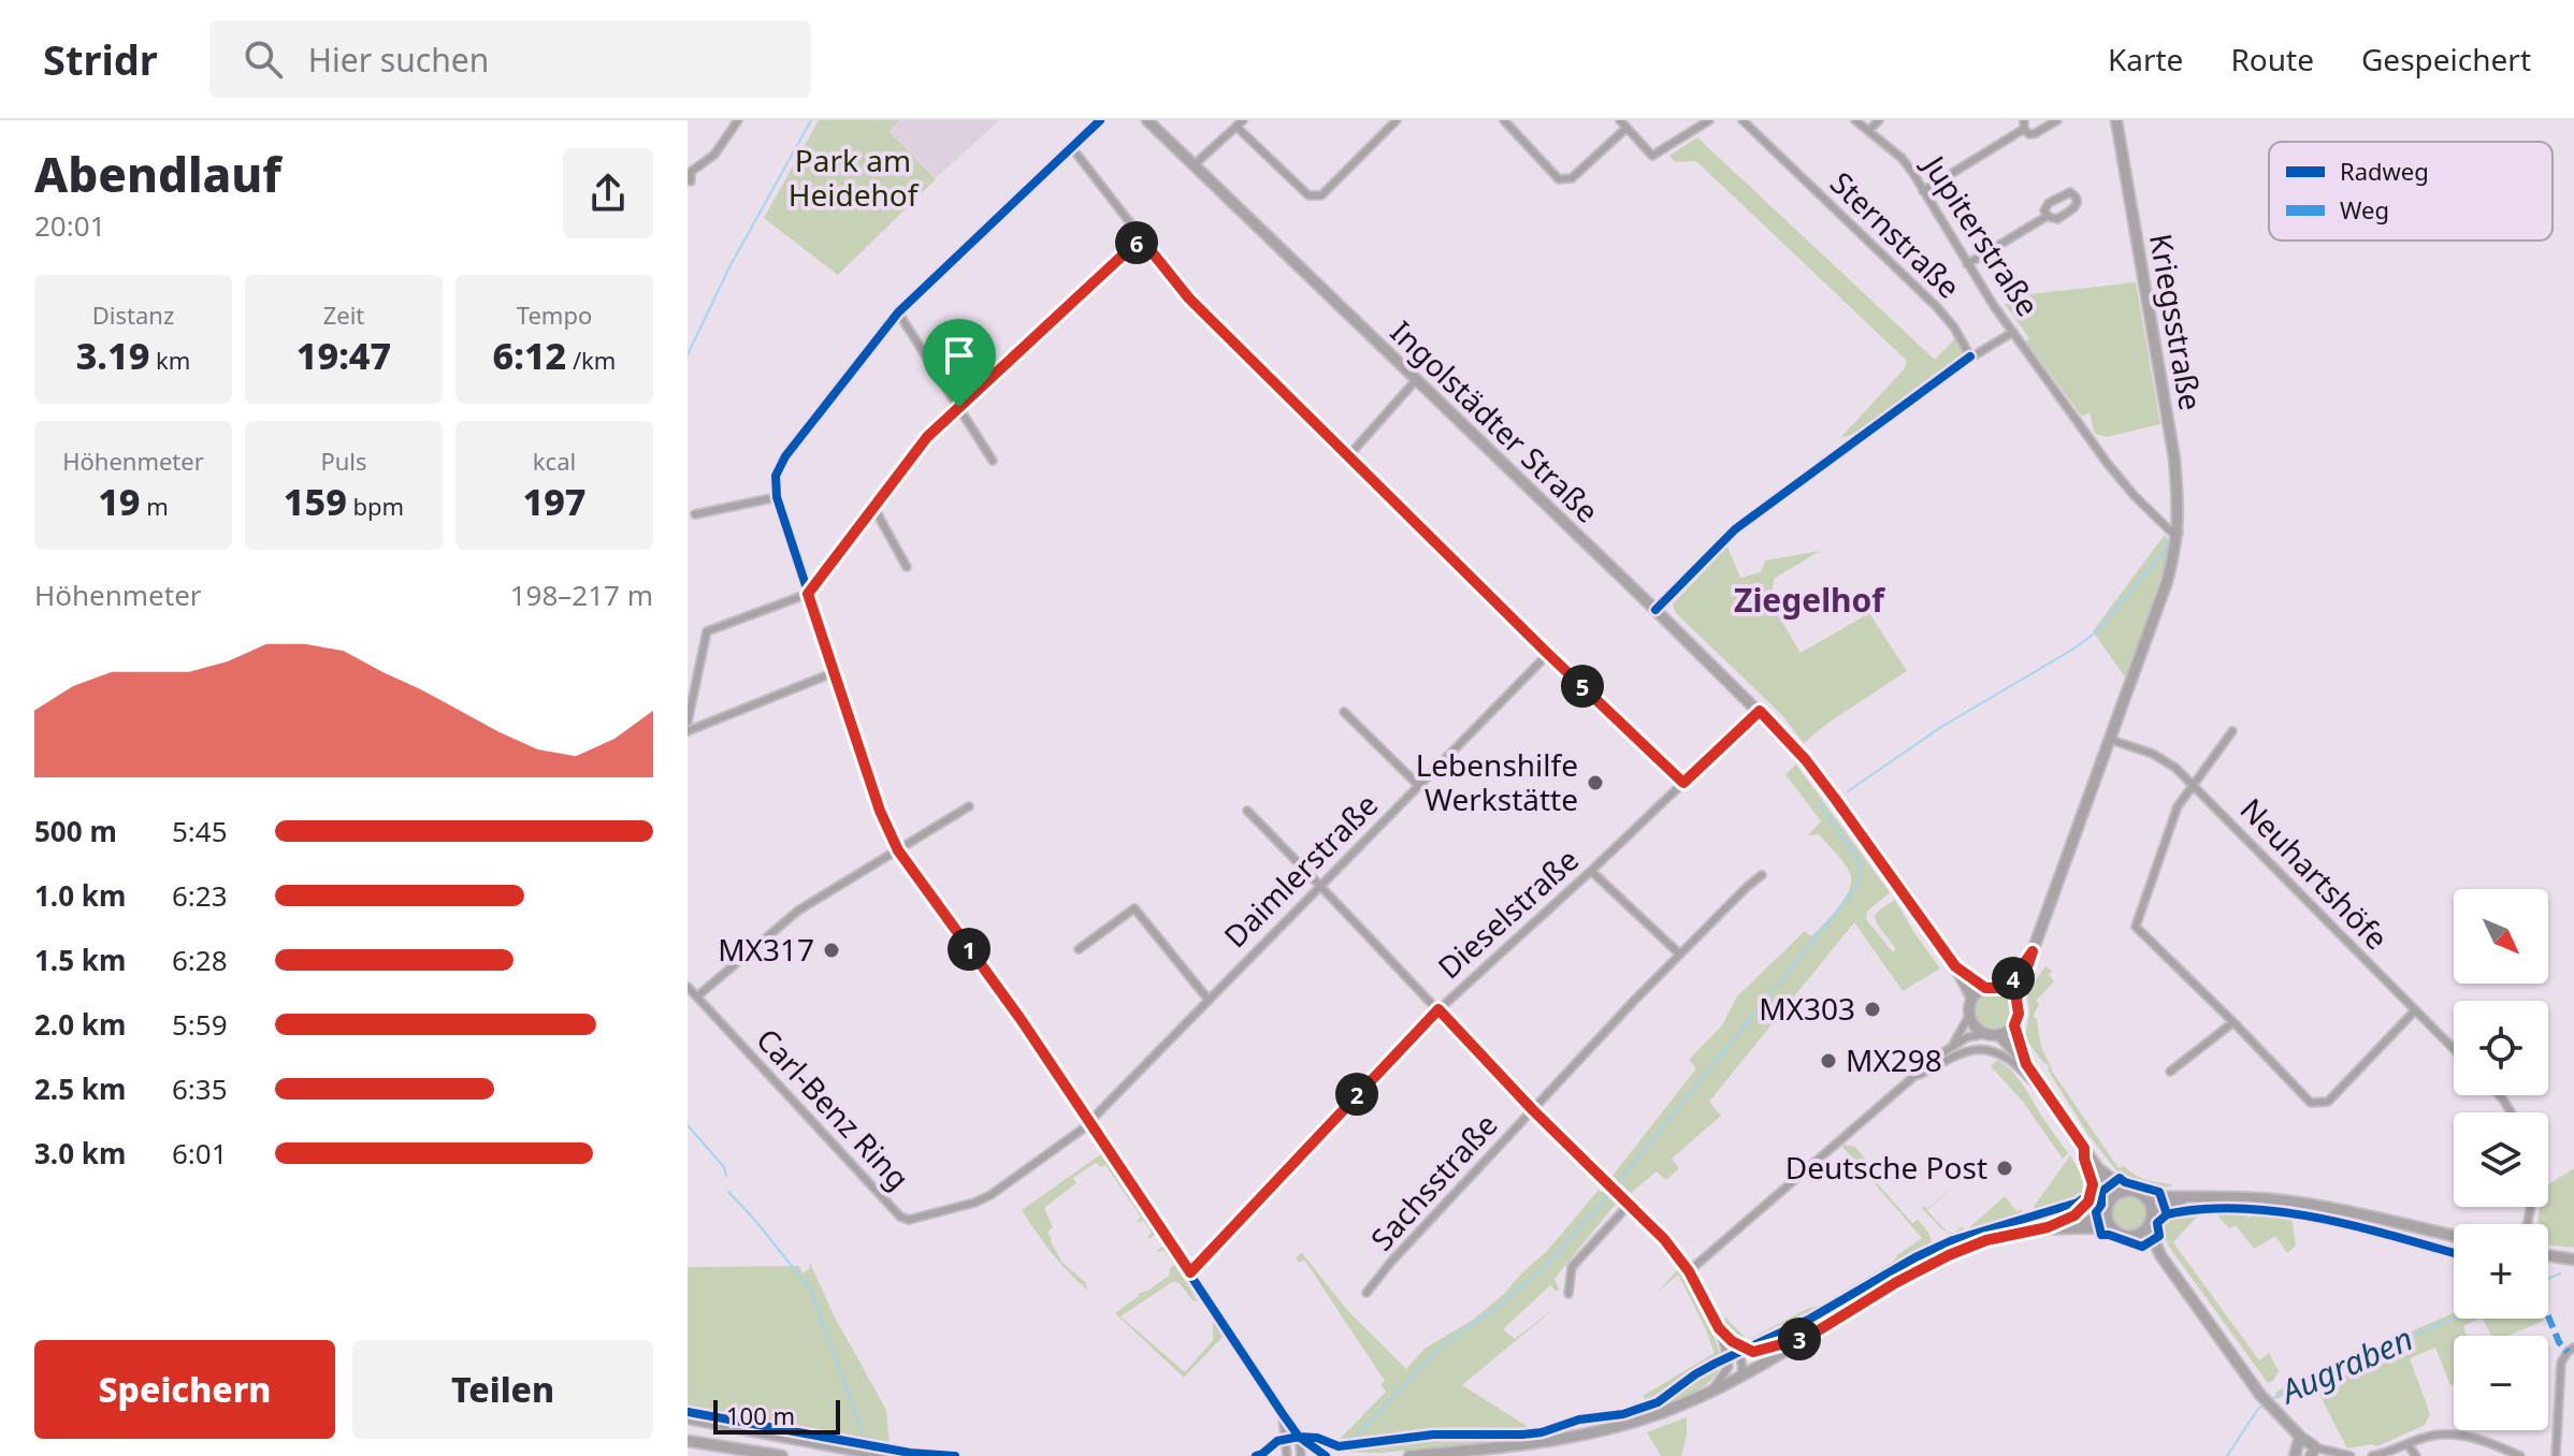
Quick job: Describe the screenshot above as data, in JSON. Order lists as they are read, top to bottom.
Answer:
{
  "streets": {
    "main road": ["Kriegsstraße", "Ingolstädter Straße"],
    "street": [
      "Sternstraße",
      "Jupiterstraße",
      "Daimlerstraße",
      "Neuhartshöfe",
      "Dieselstraße",
      "Carl-Benz Ring",
      "Sachsstraße"
    ]
  },
  "crossings": [
    ["Sternstraße", "Jupiterstraße"],
    ["Jupiterstraße", "Kriegsstraße"],
    ["Kriegsstraße", "Neuhartshöfe"],
    ["Ingolstädter Straße", "Dieselstraße"],
    ["Daimlerstraße", "Carl-Benz Ring"]
  ],
  "districts": ["Ziegelhof"],
  "water": ["Augraben"],
  "parks": ["Park am Heidehof"],
  "places": [
    "Lebenshilfe Werkstätte",
    "MX317",
    "MX303",
    "MX298",
    "Deutsche Post"
  ],
  "legend": ["Radweg", "Weg"],
  "scale_bar": "100 m",
  "north": "bottom right",
  "page": {
    "header": "Stridr",
    "search": "Hier suchen",
    "nav": ["Karte", "Route", "Gespeichert"],
    "heading": ["Abendlauf", "20:01"],
    "pins": [
      "6",
      "5",
      "1",
      "4",
      "2",
      "3"
    ],
    "stats": [
      ["Distanz", "3.19 km"],
      ["Zeit", "19:47"],
      ["Tempo", "6:12 /km"],
      ["Höhenmeter", "19 m"],
      ["Puls", "159 bpm"],
      ["kcal", "197"]
    ],
    "chart": ["Höhenmeter", "198–217 m"],
    "list": [
      {
        "name": "500 m",
        "note": "5:45"
      },
      {
        "name": "1.0 km",
        "note": "6:23"
      },
      {
        "name": "1.5 km",
        "note": "6:28"
      },
      {
        "name": "2.0 km",
        "note": "5:59"
      },
      {
        "name": "2.5 km",
        "note": "6:35"
      },
      {
        "name": "3.0 km",
        "note": "6:01"
      }
    ],
    "map_buttons": ["+", "−"],
    "buttons": ["Speichern", "Teilen"],
    "scale": "100 m"
  }
}
